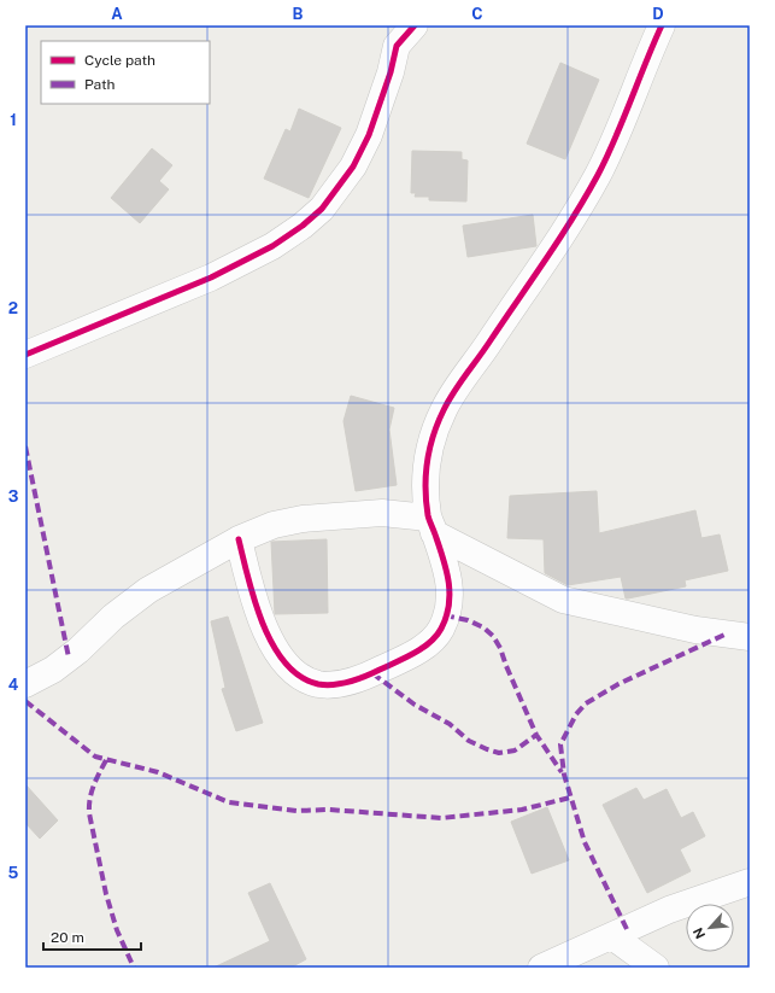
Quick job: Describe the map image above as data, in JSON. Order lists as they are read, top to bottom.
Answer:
{
  "legend": ["Cycle path", "Path"],
  "scale_bar": "20 m",
  "north": "bottom left",
  "grid": {
    "columns": [
      "A",
      "B",
      "C",
      "D"
    ],
    "rows": [
      "1",
      "2",
      "3",
      "4",
      "5"
    ]
  }
}
